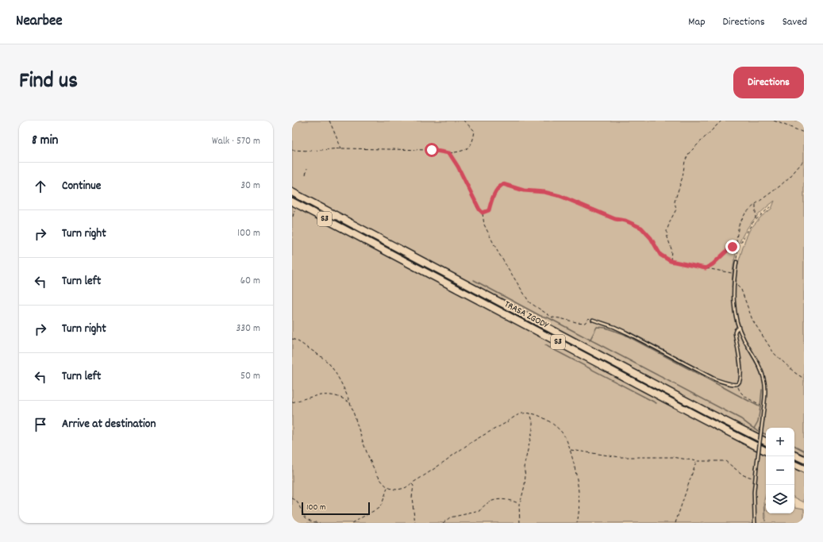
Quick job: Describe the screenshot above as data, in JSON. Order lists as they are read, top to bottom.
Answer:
{
  "streets": {
    "highway": ["S3", "TRASA ZGODY"]
  },
  "scale_bar": "100 m",
  "page": {
    "header": "Nearbee",
    "nav": ["Map", "Directions", "Saved"],
    "title": "Find us",
    "buttons": "Directions",
    "heading": ["8 min", "Walk · 570 m"],
    "list": [
      ["Continue", "30 m"],
      ["Turn right", "100 m"],
      ["Turn left", "60 m"],
      ["Turn right", "330 m"],
      ["Turn left", "50 m"],
      "Arrive at destination"
    ],
    "map_buttons": ["+", "−"],
    "scale": "100 m"
  }
}
